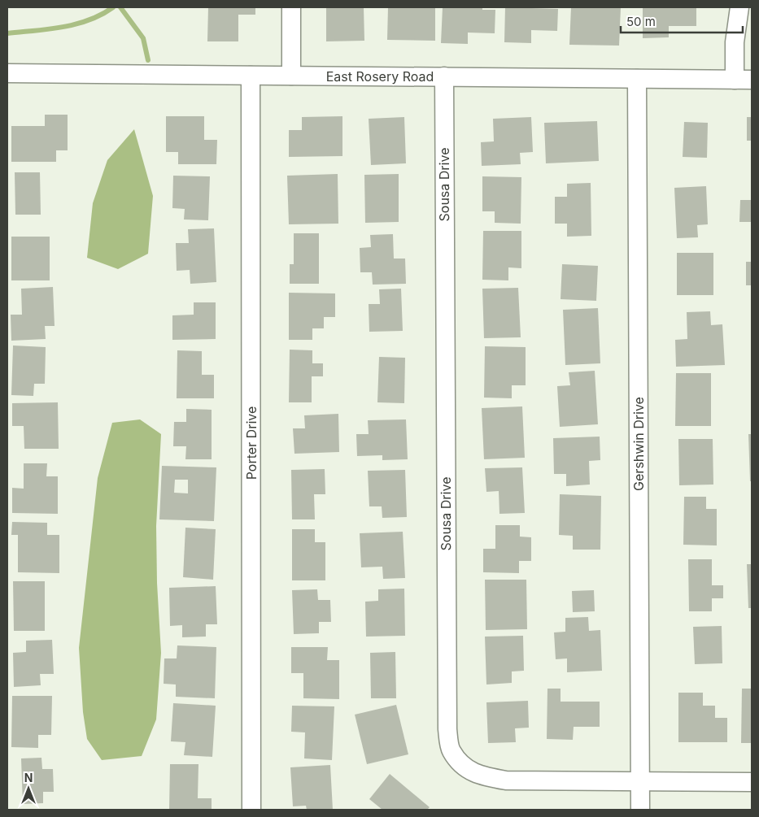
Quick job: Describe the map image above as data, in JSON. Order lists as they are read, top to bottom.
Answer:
{
  "streets": {
    "street": [
      "East Rosery Road",
      "Sousa Drive",
      "Porter Drive",
      "Gershwin Drive"
    ]
  },
  "crossings": [
    ["East Rosery Road", "Sousa Drive"],
    ["East Rosery Road", "Porter Drive"],
    ["East Rosery Road", "Gershwin Drive"],
    ["Sousa Drive", "Gershwin Drive"]
  ],
  "scale_bar": "50 m",
  "north": "top"
}
